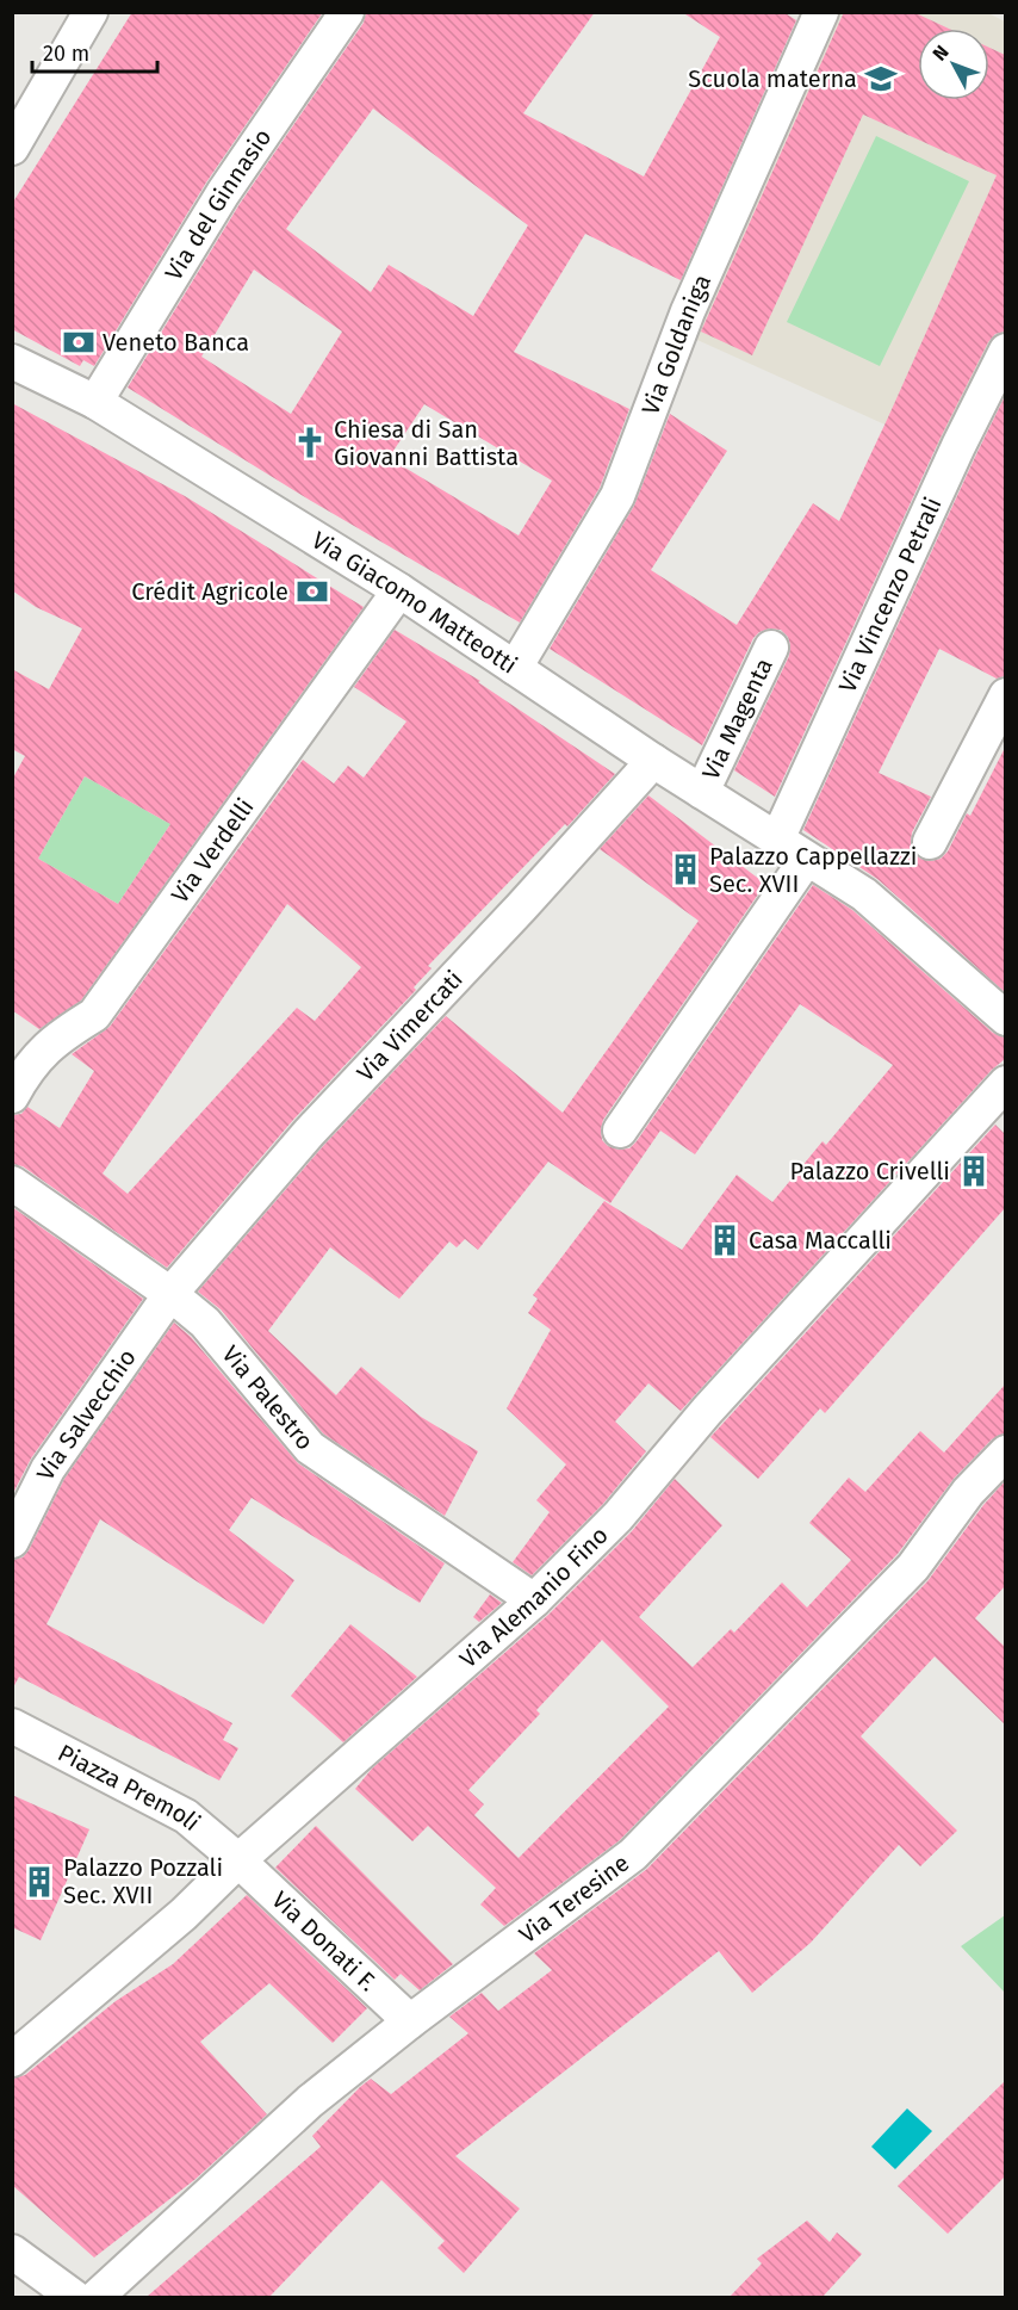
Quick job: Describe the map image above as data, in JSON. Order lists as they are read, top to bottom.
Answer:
{
  "streets": {
    "street": [
      "Via del Ginnasio",
      "Via Goldaniga",
      "Via Vincenzo Petrali",
      "Via Giacomo Matteotti",
      "Via Magenta",
      "Via Verdelli",
      "Via Vimercati",
      "Via Palestro",
      "Via Salvecchio",
      "Via Alemanio Fino",
      "Piazza Premoli",
      "Via Teresine",
      "Via Donati F."
    ]
  },
  "crossings": [
    ["Via del Ginnasio", "Via Giacomo Matteotti"],
    ["Via Goldaniga", "Via Giacomo Matteotti"],
    ["Via Vincenzo Petrali", "Via Giacomo Matteotti"],
    ["Via Giacomo Matteotti", "Via Magenta"],
    ["Via Giacomo Matteotti", "Via Verdelli"],
    ["Via Giacomo Matteotti", "Via Vimercati"],
    ["Via Vimercati", "Via Palestro"],
    ["Via Vimercati", "Via Salvecchio"],
    ["Via Palestro", "Via Salvecchio"],
    ["Via Palestro", "Via Alemanio Fino"],
    ["Via Alemanio Fino", "Piazza Premoli"],
    ["Via Alemanio Fino", "Via Donati F."],
    ["Piazza Premoli", "Via Donati F."],
    ["Via Teresine", "Via Donati F."]
  ],
  "places": {
    "school or university": ["Scuola materna"],
    "bank": ["Veneto Banca", "Crédit Agricole"],
    "church": ["Chiesa di San Giovanni Battista"],
    "building": [
      "Palazzo Cappellazzi Sec. XVII",
      "Palazzo Crivelli",
      "Casa Maccalli",
      "Palazzo Pozzali Sec. XVII"
    ]
  },
  "scale_bar": "20 m",
  "north": "top left"
}
